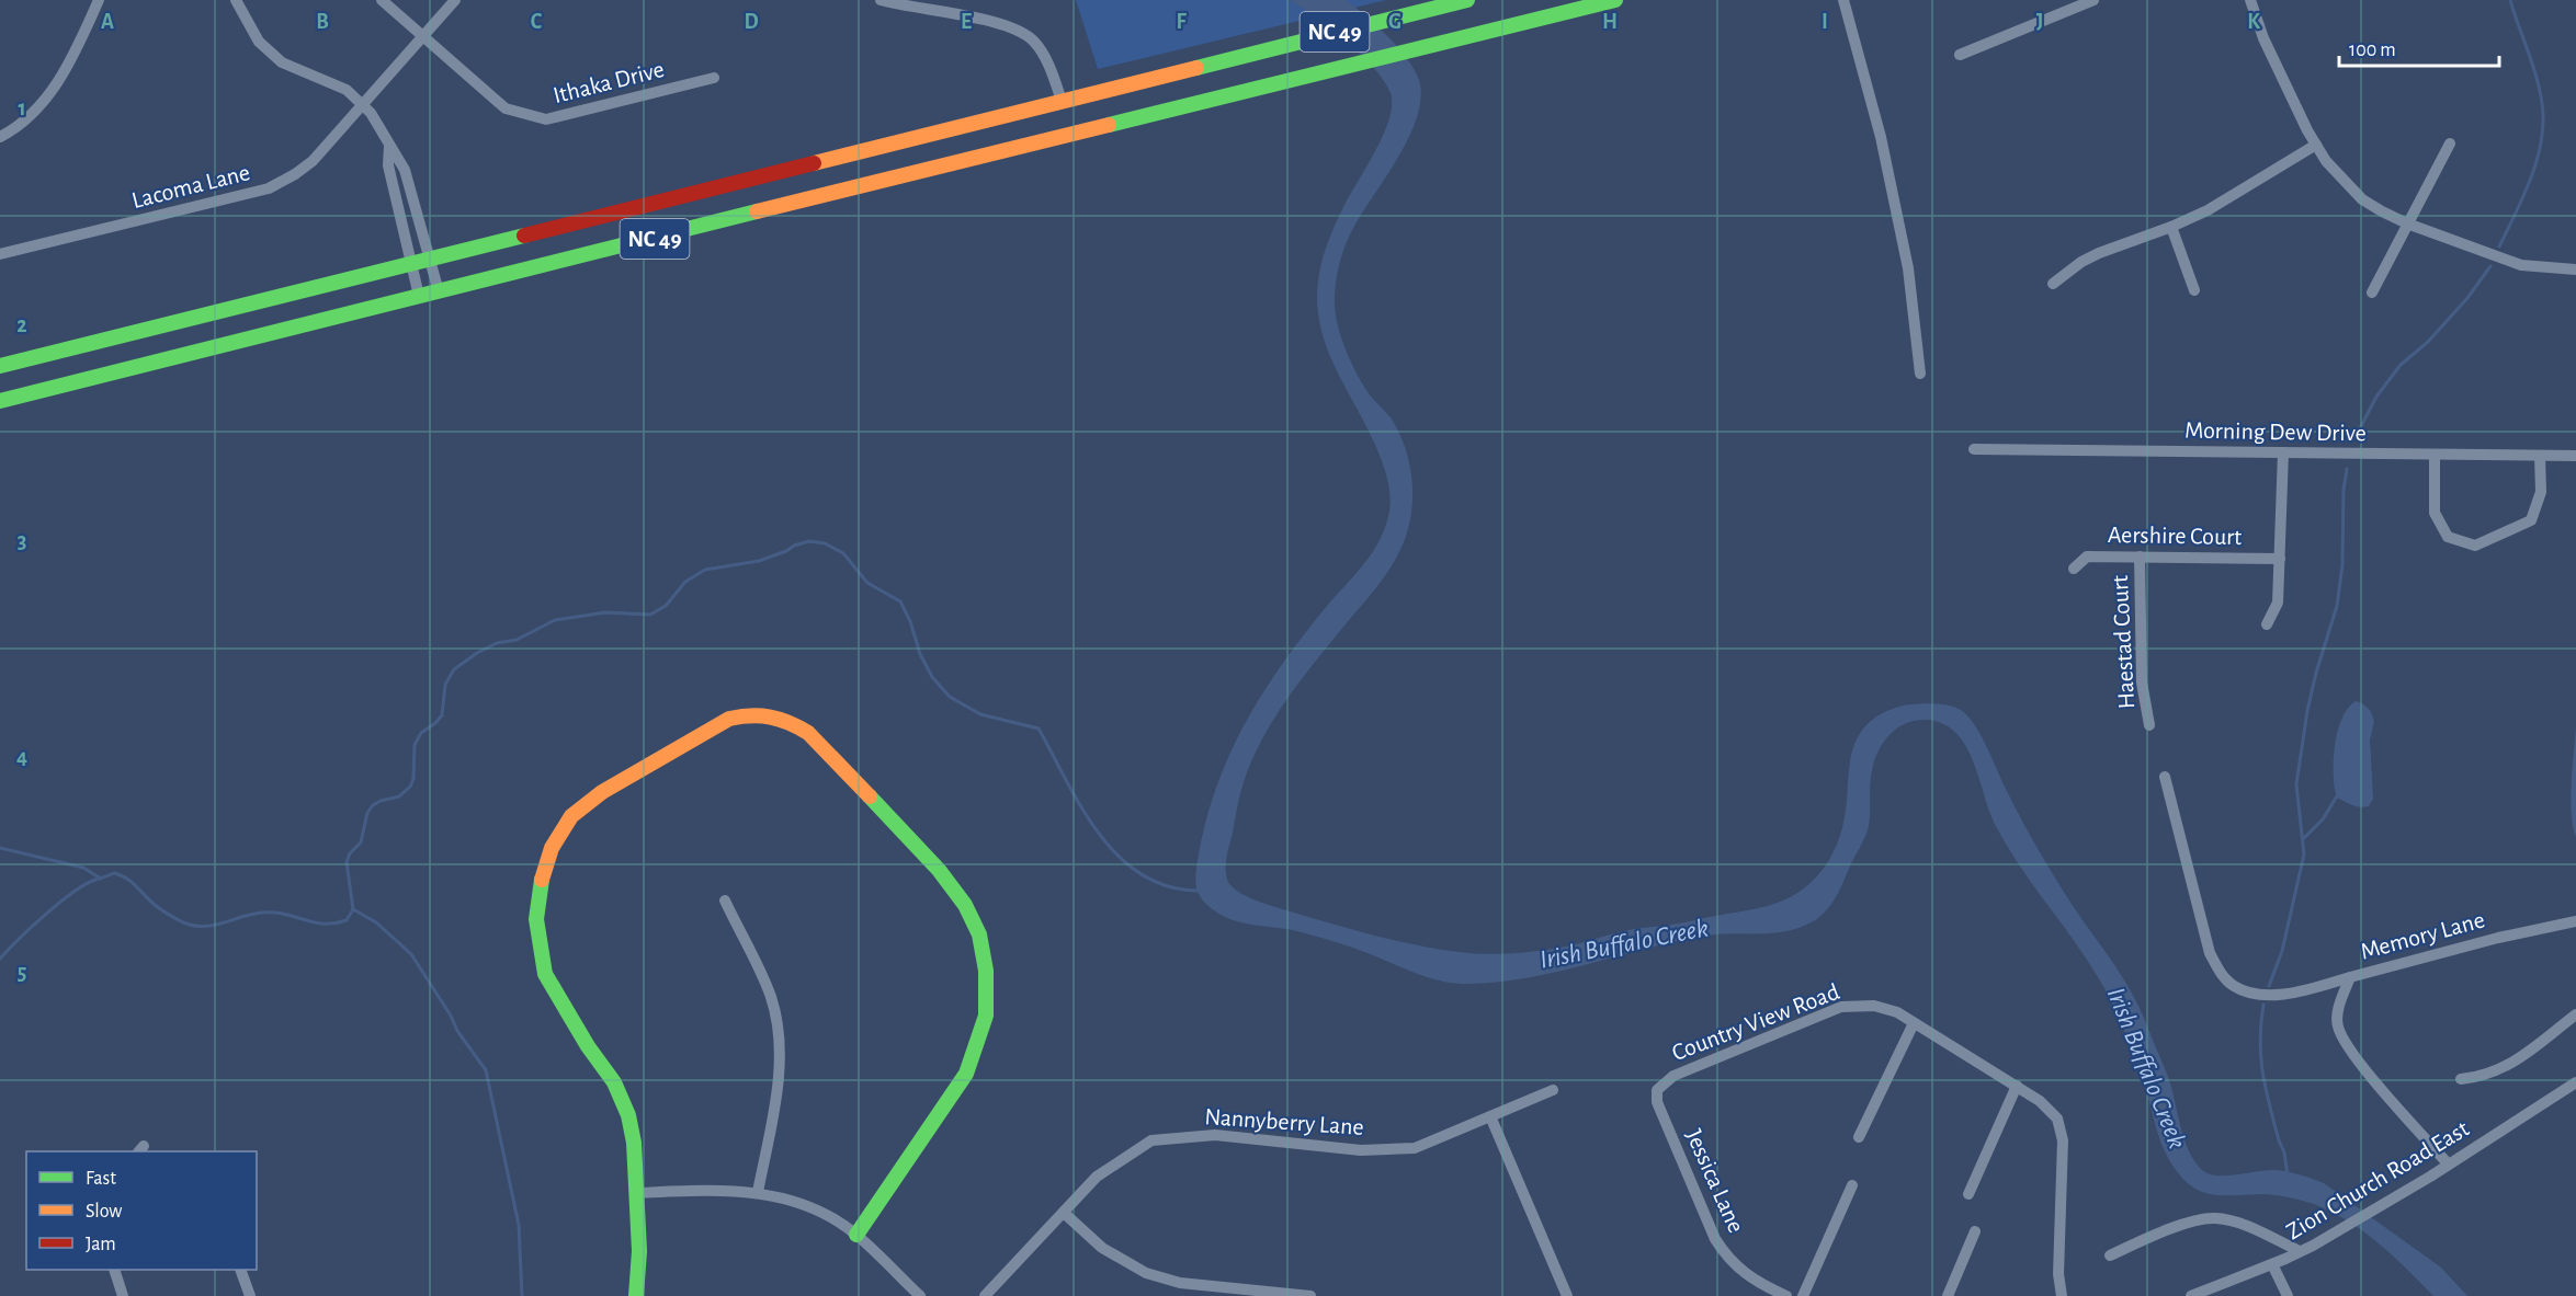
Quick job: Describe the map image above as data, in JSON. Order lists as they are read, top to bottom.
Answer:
{
  "streets": {
    "main road": ["NC 49"],
    "street": [
      "Ithaka Drive",
      "Lacoma Lane",
      "Morning Dew Drive",
      "Aershire Court",
      "Haestad Court",
      "Memory Lane",
      "Country View Road",
      "Nannyberry Lane",
      "Zion Church Road East",
      "Jessica Lane"
    ]
  },
  "crossings": [
    ["Ithaka Drive", "Lacoma Lane"],
    ["Aershire Court", "Haestad Court"],
    ["Memory Lane", "Zion Church Road East"],
    ["Country View Road", "Jessica Lane"]
  ],
  "water": ["Irish Buffalo Creek"],
  "legend": ["Fast", "Slow", "Jam"],
  "scale_bar": "100 m",
  "grid": {
    "columns": [
      "A",
      "B",
      "C",
      "D",
      "E",
      "F",
      "G",
      "H",
      "I",
      "J",
      "K"
    ],
    "rows": [
      "1",
      "2",
      "3",
      "4",
      "5"
    ]
  }
}
